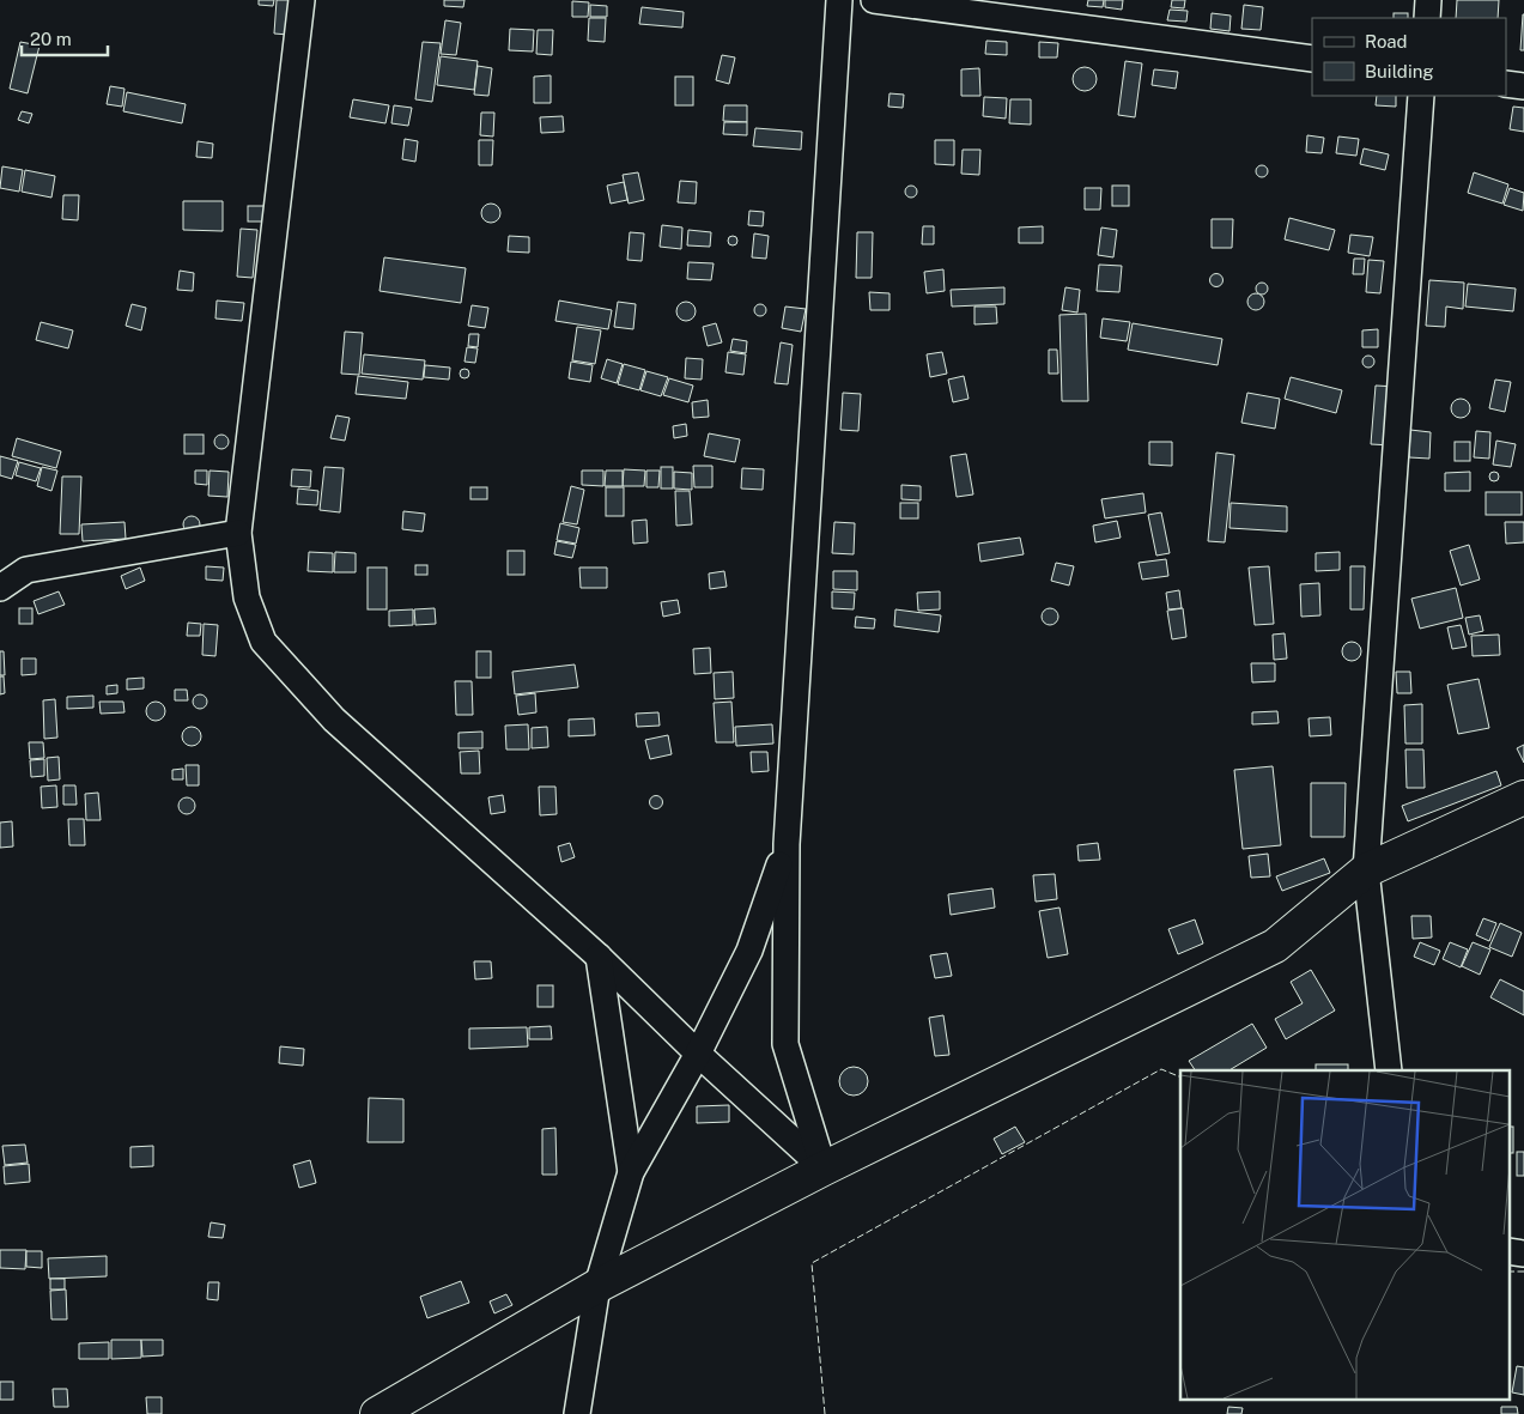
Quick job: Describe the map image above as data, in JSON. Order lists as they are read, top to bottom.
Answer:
{
  "legend": ["Road", "Building"],
  "scale_bar": "20 m"
}
